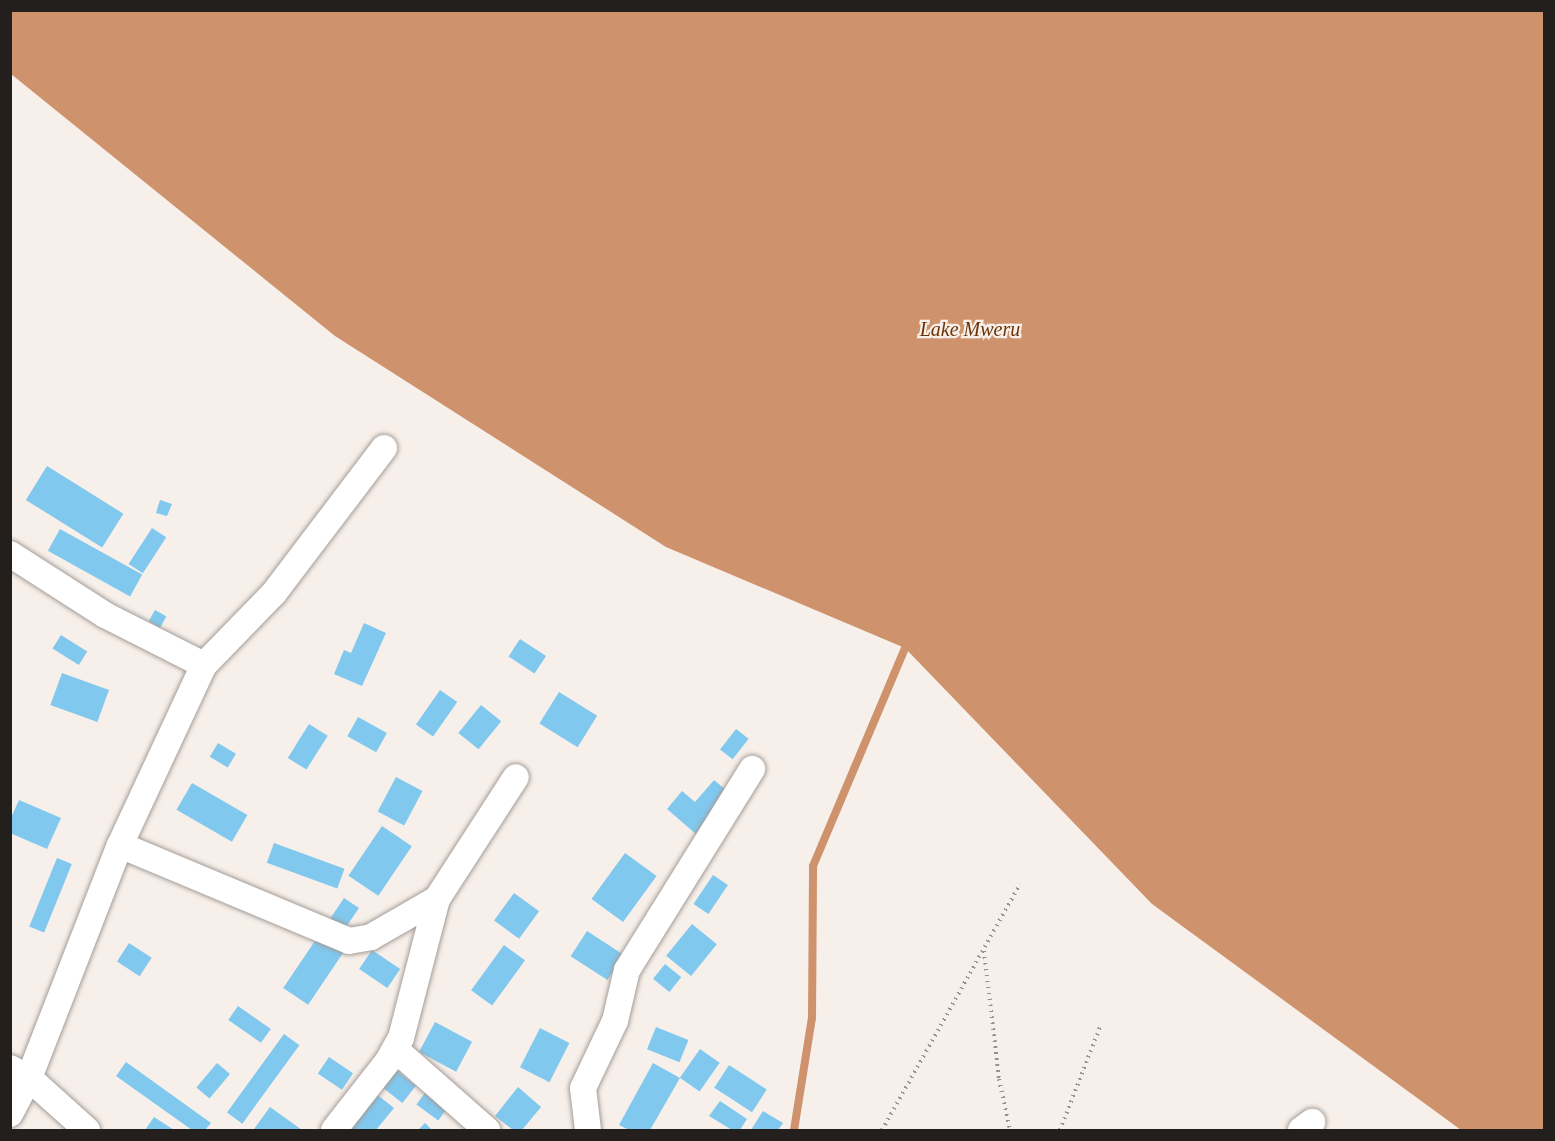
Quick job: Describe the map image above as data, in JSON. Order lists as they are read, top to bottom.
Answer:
{
  "water": ["Lake Mweru"]
}
